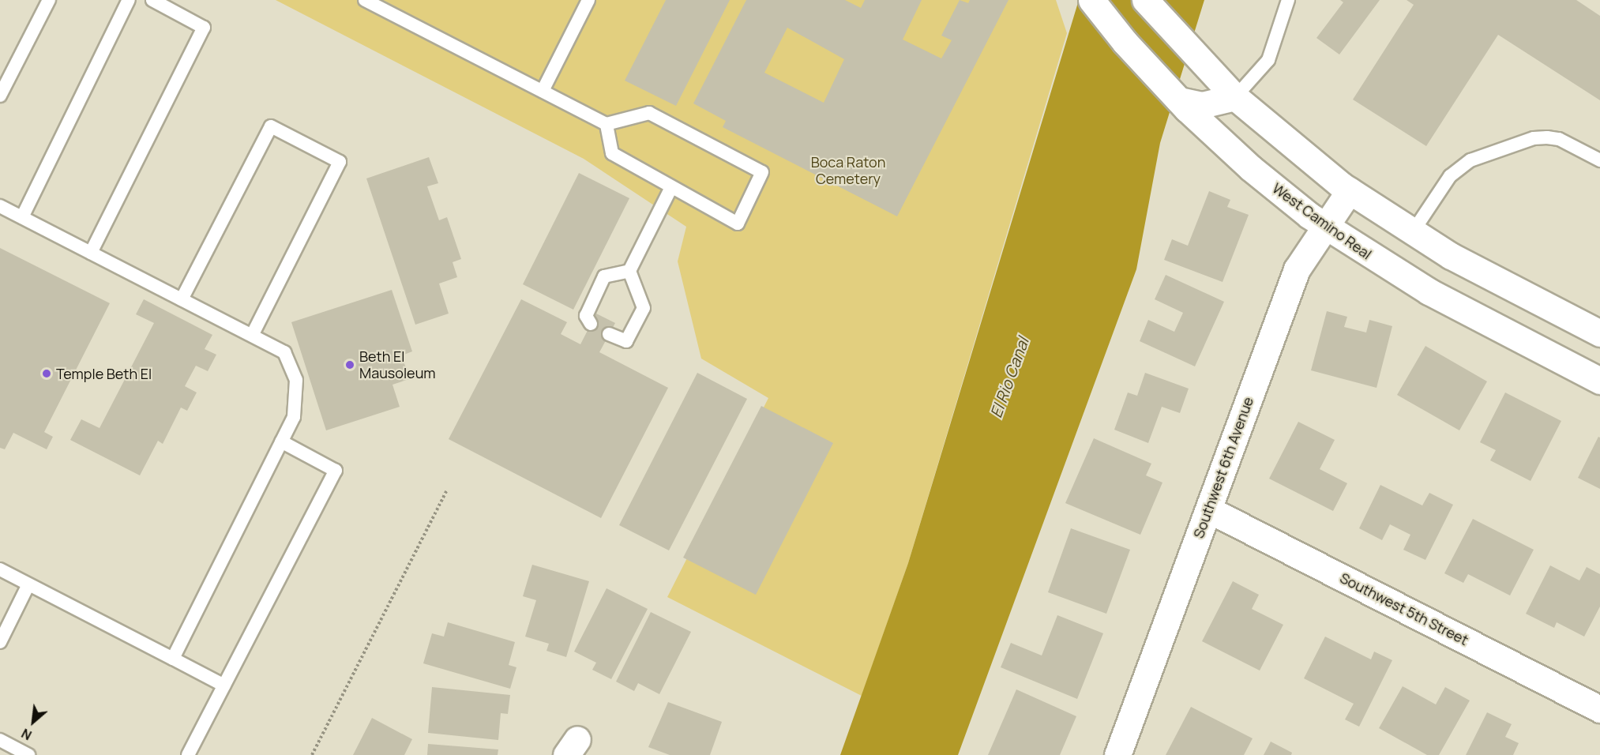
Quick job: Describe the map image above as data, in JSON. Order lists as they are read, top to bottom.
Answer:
{
  "streets": {
    "street": ["West Camino Real", "Southwest 6th Avenue", "Southwest 5th Street"]
  },
  "crossings": [
    ["West Camino Real", "Southwest 6th Avenue"],
    ["Southwest 6th Avenue", "Southwest 5th Street"]
  ],
  "water": ["El Rio Canal"],
  "parks": ["Boca Raton Cemetery"],
  "places": ["Beth El Mausoleum", "Temple Beth El"],
  "north": "bottom left"
}
